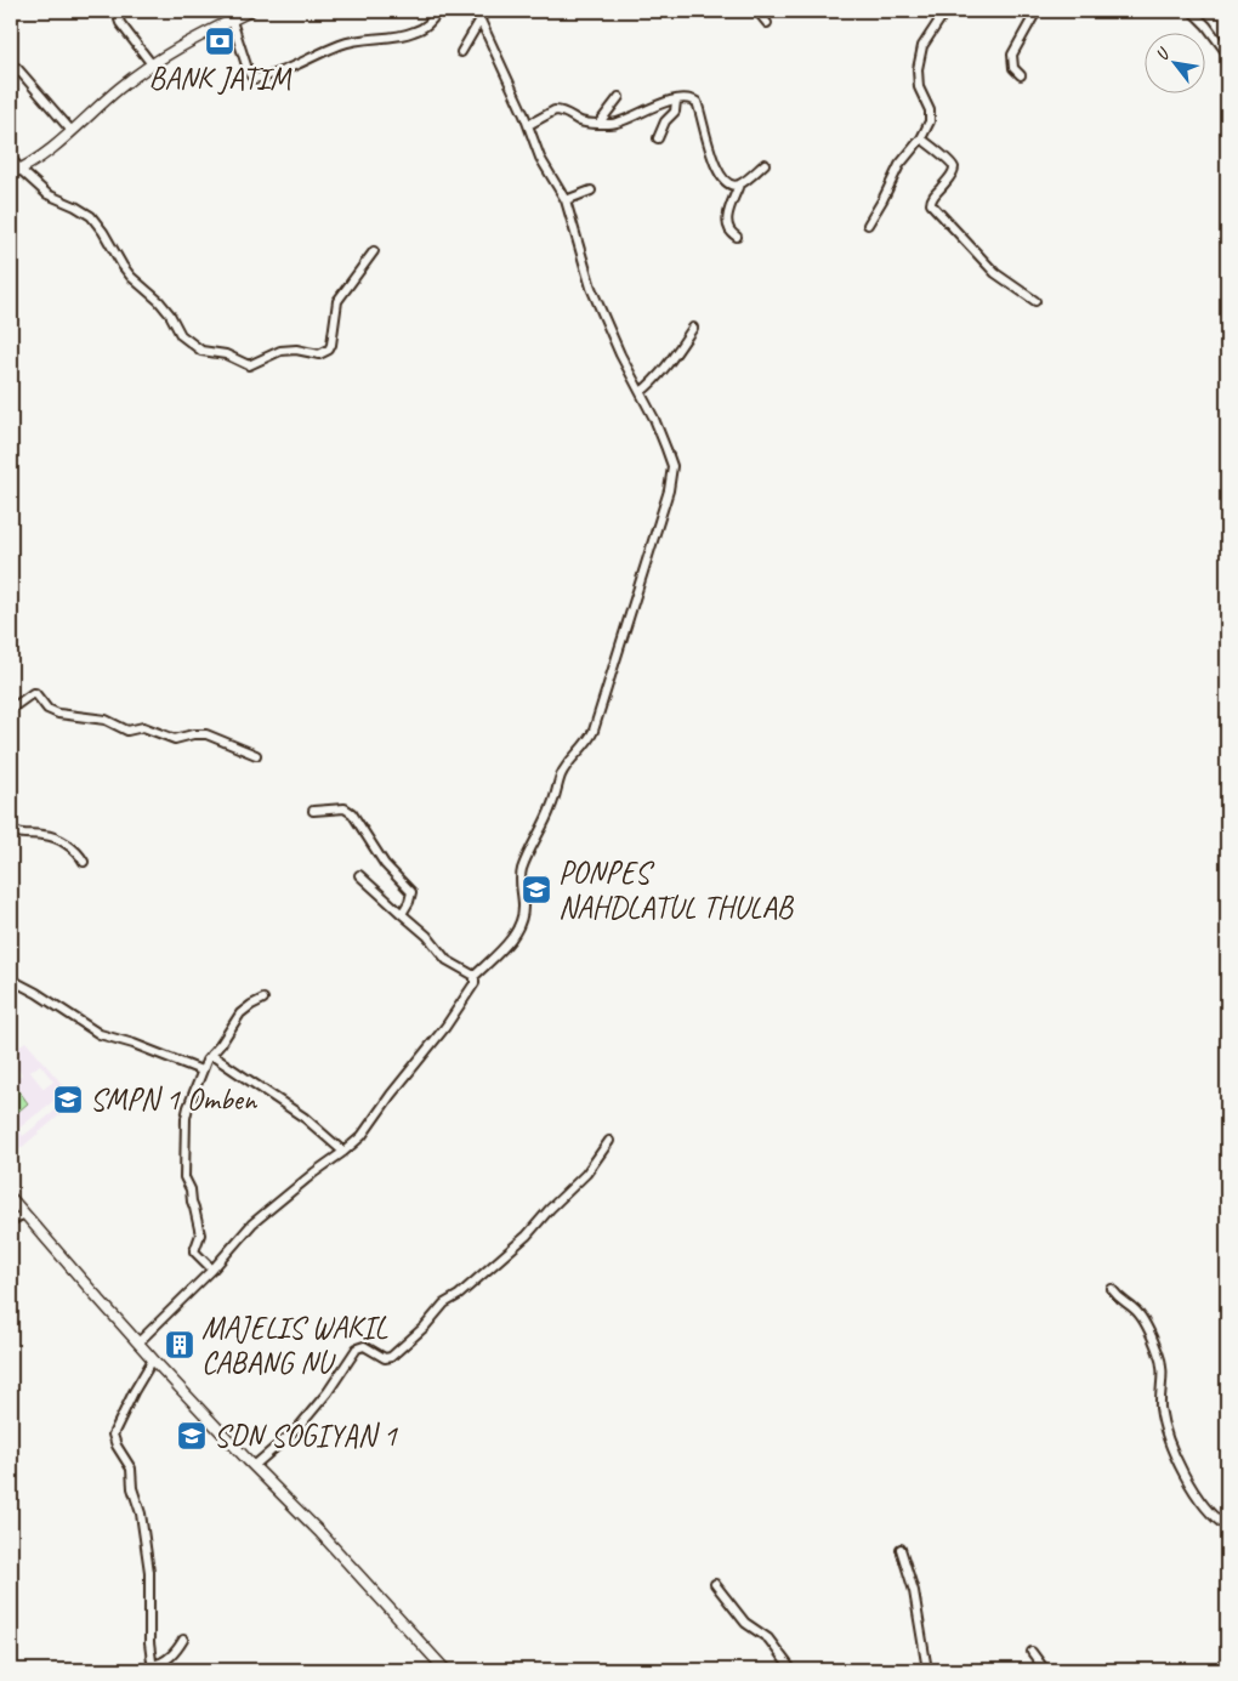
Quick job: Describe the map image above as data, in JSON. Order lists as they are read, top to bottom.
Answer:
{
  "places": {
    "bank": ["BANK JATIM"],
    "school or university": ["PONPES NAHDLATUL THULAB", "SMPN 1 Omben", "SDN SOGIYAN 1"],
    "building": ["MAJELIS WAKIL CABANG NU"]
  },
  "north": "top left"
}
